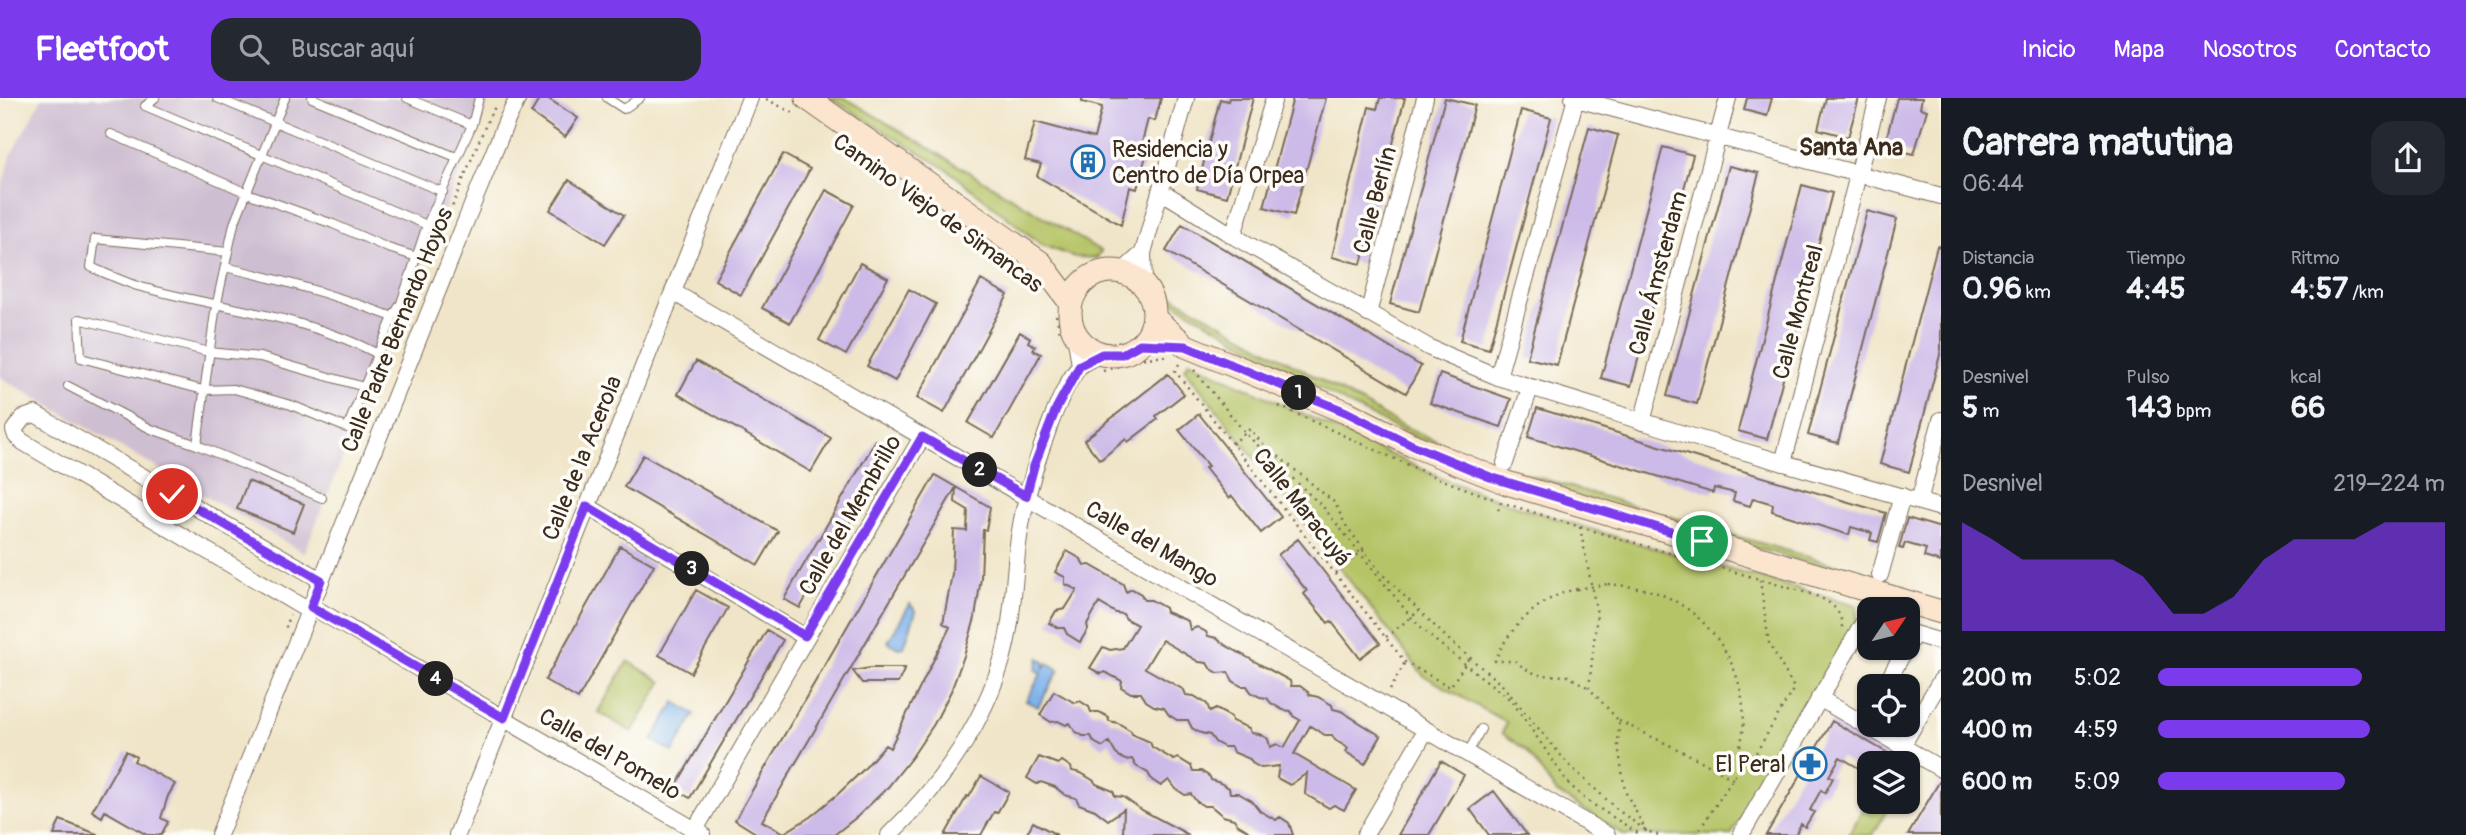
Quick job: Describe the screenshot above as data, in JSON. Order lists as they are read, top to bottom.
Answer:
{
  "streets": {
    "main road": ["Camino Viejo de Simancas"],
    "street": [
      "Calle Berlín",
      "Calle Ámsterdam",
      "Calle Montreal",
      "Calle Padre Bernardo Hoyos",
      "Calle de la Acerola",
      "Calle del Membrillo",
      "Calle del Mango",
      "Calle del Pomelo"
    ],
    "path": ["Calle Maracuyá"]
  },
  "crossings": [
    ["Calle Padre Bernardo Hoyos", "Calle del Pomelo"],
    ["Calle de la Acerola", "Calle del Mango"],
    ["Calle de la Acerola", "Calle del Pomelo"],
    ["Calle del Membrillo", "Calle del Mango"],
    ["Calle del Membrillo", "Calle del Pomelo"]
  ],
  "districts": ["Santa Ana"],
  "places": {
    "building": ["Residencia y Centro de Día Orpea"],
    "pharmacy": ["El Peral"]
  },
  "north": "top right",
  "page": {
    "header": "Fleetfoot",
    "search": "Buscar aquí",
    "nav": [
      "Inicio",
      "Mapa",
      "Nosotros",
      "Contacto"
    ],
    "heading": ["Carrera matutina", "06:44"],
    "stats": [
      ["Distancia", "0.96 km"],
      ["Tiempo", "4:45"],
      ["Ritmo", "4:57 /km"],
      ["Desnivel", "5 m"],
      ["Pulso", "143 bpm"],
      ["kcal", "66"]
    ],
    "pins": [
      "1",
      "2",
      "3",
      "4"
    ],
    "chart": ["Desnivel", "219–224 m"],
    "list": [
      {
        "name": "200 m",
        "note": "5:02"
      },
      {
        "name": "400 m",
        "note": "4:59"
      },
      {
        "name": "600 m",
        "note": "5:09"
      }
    ]
  }
}
